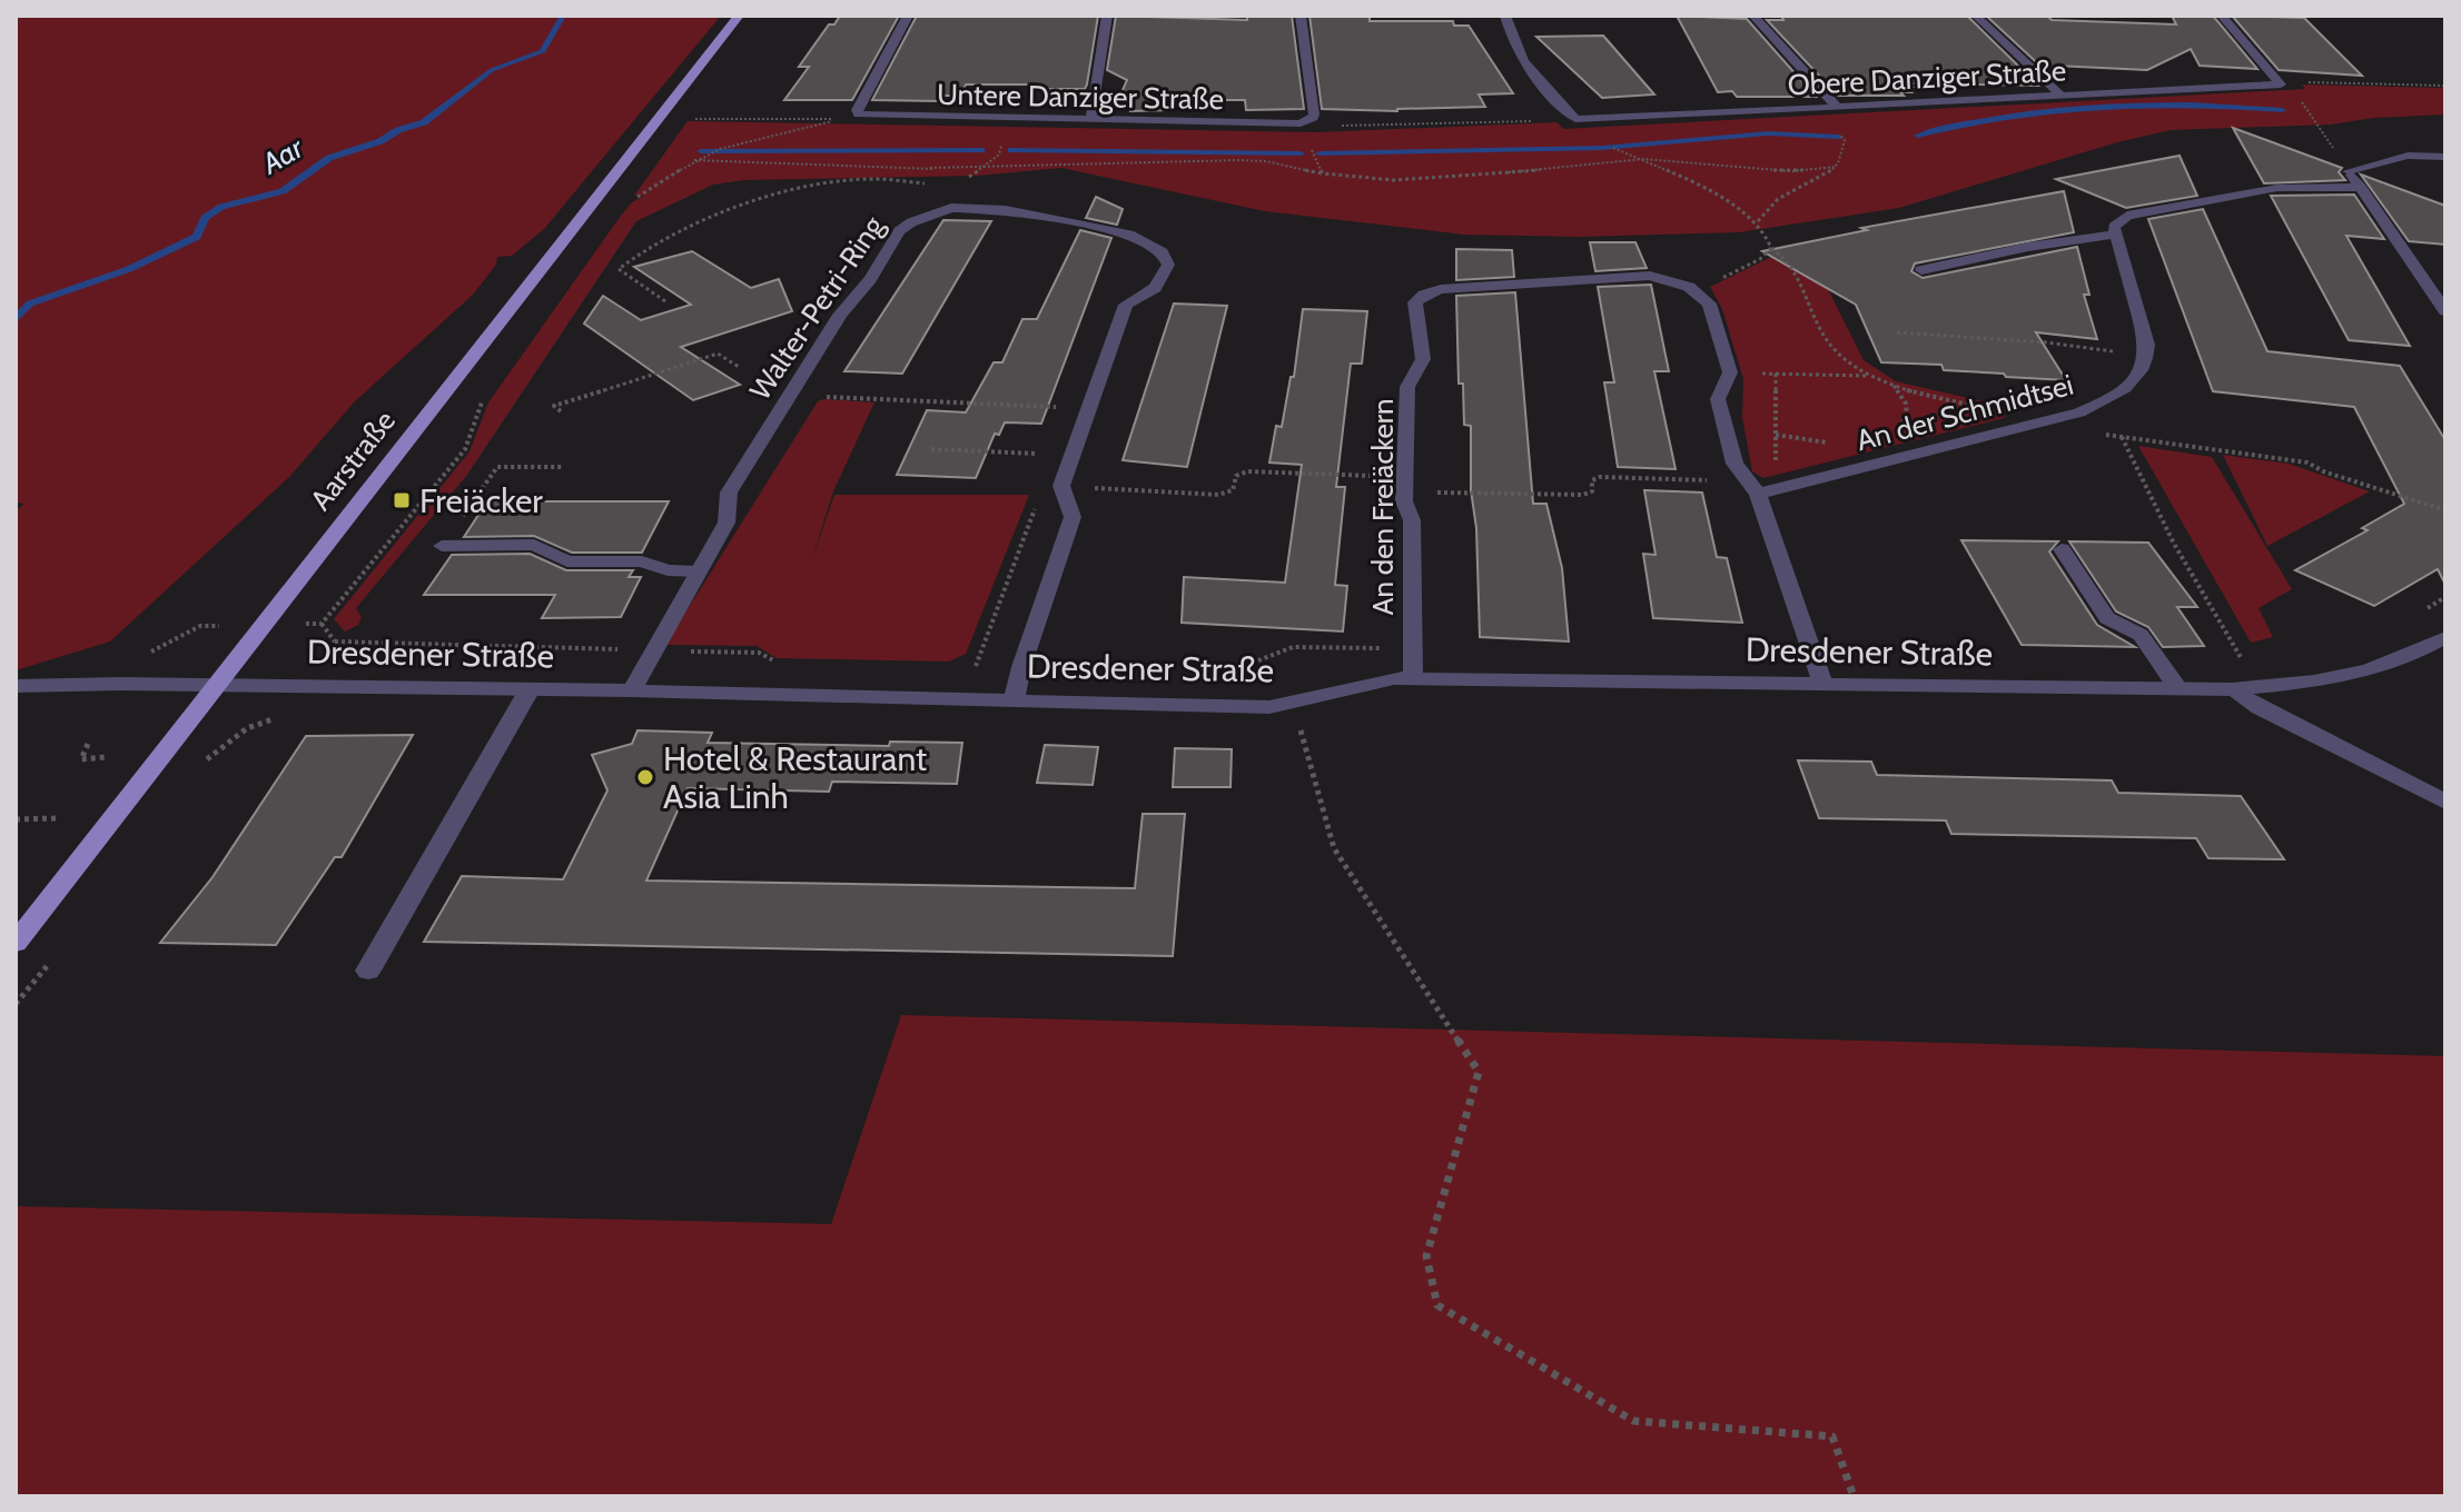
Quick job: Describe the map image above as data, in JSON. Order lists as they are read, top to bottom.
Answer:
{
  "streets": {
    "main road": ["Aarstraße"],
    "street": [
      "Obere Danziger Straße",
      "Untere Danziger Straße",
      "Walter-Petri-Ring",
      "An der Schmidtsei",
      "An den Freiäckern",
      "Dresdener Straße"
    ]
  },
  "crossings": [
    ["Walter-Petri-Ring", "Dresdener Straße"],
    ["Aarstraße", "Dresdener Straße"],
    ["An den Freiäckern", "Dresdener Straße"]
  ],
  "water": ["Aar"],
  "places": {
    "transit": ["Freiäcker"],
    "other": ["Hotel & Restaurant Asia Linh"]
  }
}
